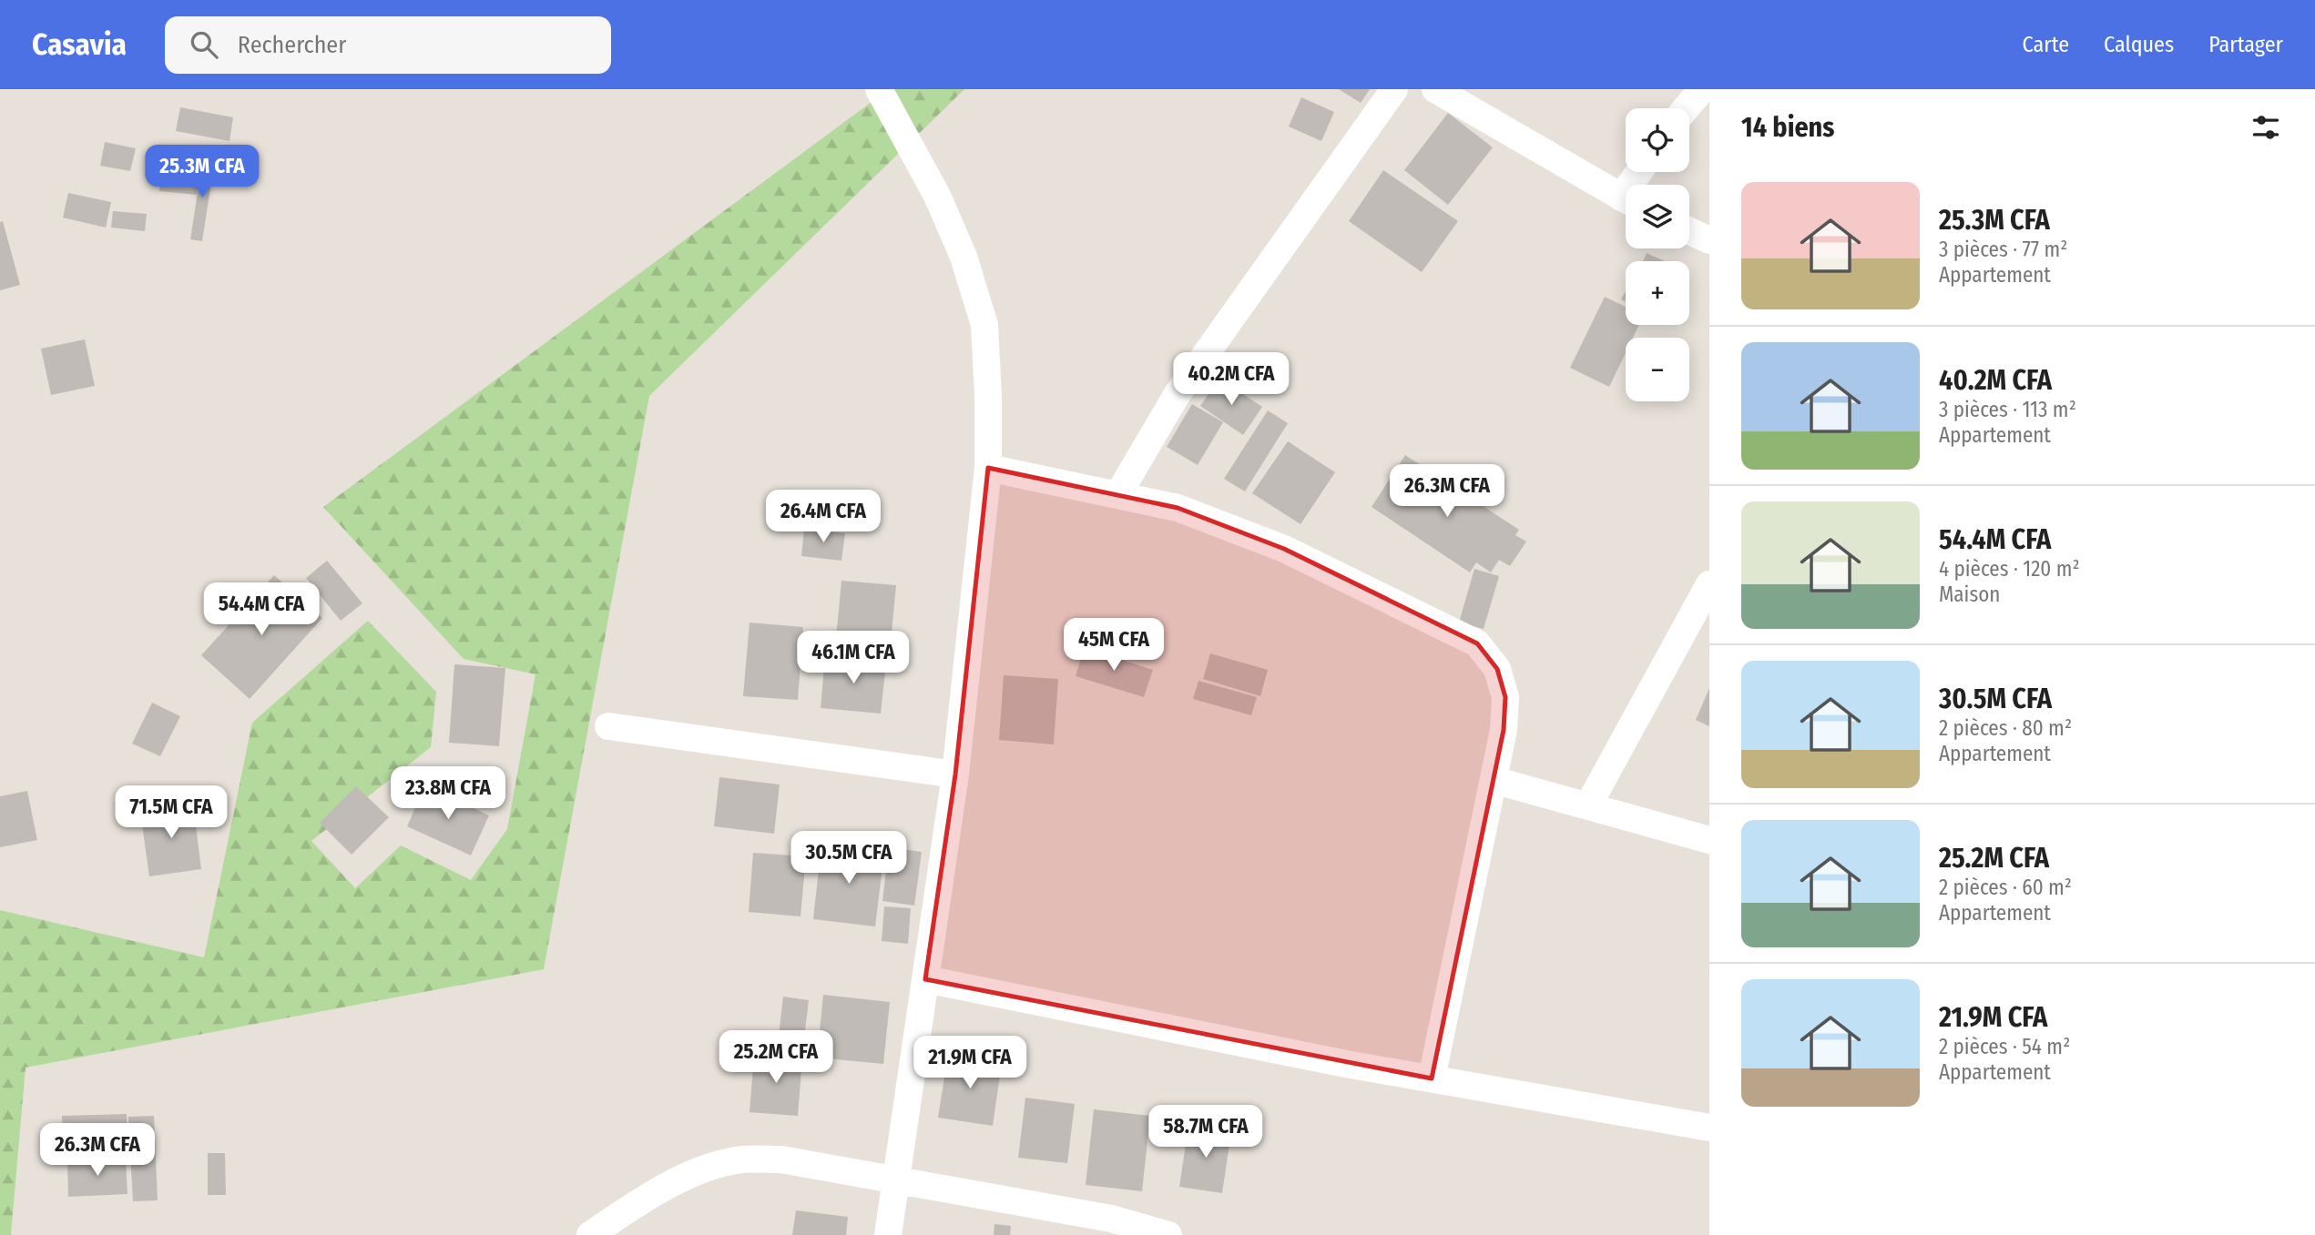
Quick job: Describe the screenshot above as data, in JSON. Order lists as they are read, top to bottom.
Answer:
{
  "page": {
    "header": "Casavia",
    "search": "Rechercher",
    "nav": ["Carte", "Calques", "Partager"],
    "heading": "14 biens",
    "map_buttons": ["+", "−"],
    "price": [
      "25.3M CFA",
      "40.2M CFA",
      "26.3M CFA",
      "26.4M CFA",
      "54.4M CFA",
      "45M CFA",
      "46.1M CFA",
      "23.8M CFA",
      "71.5M CFA",
      "30.5M CFA",
      "25.2M CFA",
      "21.9M CFA",
      "58.7M CFA",
      "26.3M CFA"
    ],
    "list": [
      {
        "name": "25.3M CFA",
        "note": "3 pièces · 77 m² · Appartement"
      },
      {
        "name": "40.2M CFA",
        "note": "3 pièces · 113 m² · Appartement"
      },
      {
        "name": "54.4M CFA",
        "note": "4 pièces · 120 m² · Maison"
      },
      {
        "name": "30.5M CFA",
        "note": "2 pièces · 80 m² · Appartement"
      },
      {
        "name": "25.2M CFA",
        "note": "2 pièces · 60 m² · Appartement"
      },
      {
        "name": "21.9M CFA",
        "note": "2 pièces · 54 m² · Appartement"
      }
    ]
  }
}
